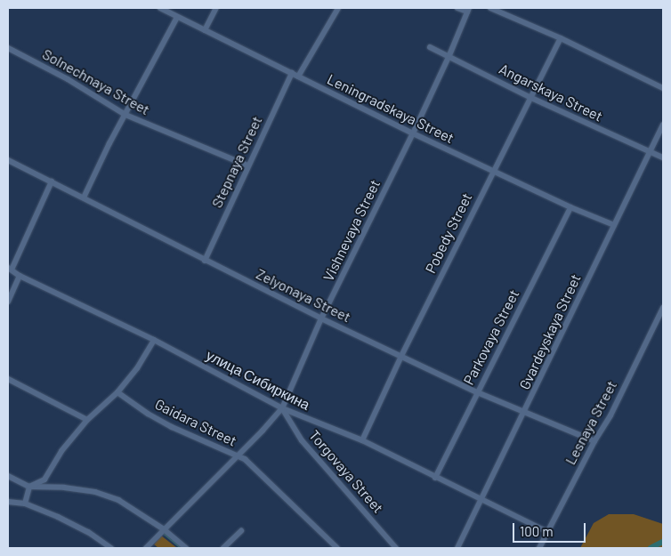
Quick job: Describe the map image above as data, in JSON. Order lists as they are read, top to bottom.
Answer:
{
  "streets": {
    "street": [
      "Solnechnaya Street",
      "Angarskaya Street",
      "Leningradskaya Street",
      "Stepnaya Street",
      "Vishnevaya Street",
      "Pobedy Street",
      "Zelyonaya Street",
      "Gvardeyskaya Street",
      "Parkovaya Street",
      "улица Сибиркина",
      "Gaidara Street",
      "Lesnaya Street",
      "Torgovaya Street"
    ]
  },
  "crossings": [
    ["Solnechnaya Street", "Stepnaya Street"],
    ["Angarskaya Street", "Vishnevaya Street"],
    ["Angarskaya Street", "Pobedy Street"],
    ["Angarskaya Street", "Gvardeyskaya Street"],
    ["Leningradskaya Street", "Stepnaya Street"],
    ["Leningradskaya Street", "Vishnevaya Street"],
    ["Leningradskaya Street", "Pobedy Street"],
    ["Leningradskaya Street", "Gvardeyskaya Street"],
    ["Leningradskaya Street", "Parkovaya Street"],
    ["Stepnaya Street", "Zelyonaya Street"],
    ["Vishnevaya Street", "Zelyonaya Street"],
    ["Vishnevaya Street", "улица Сибиркина"],
    ["Vishnevaya Street", "Gaidara Street"],
    ["Vishnevaya Street", "Torgovaya Street"],
    ["Pobedy Street", "Zelyonaya Street"],
    ["Pobedy Street", "улица Сибиркина"],
    ["Zelyonaya Street", "Gvardeyskaya Street"],
    ["Zelyonaya Street", "Parkovaya Street"],
    ["Zelyonaya Street", "Lesnaya Street"],
    ["Gvardeyskaya Street", "улица Сибиркина"],
    ["Parkovaya Street", "улица Сибиркина"],
    ["улица Сибиркина", "Lesnaya Street"],
    ["улица Сибиркина", "Torgovaya Street"]
  ],
  "scale_bar": "100 m"
}
